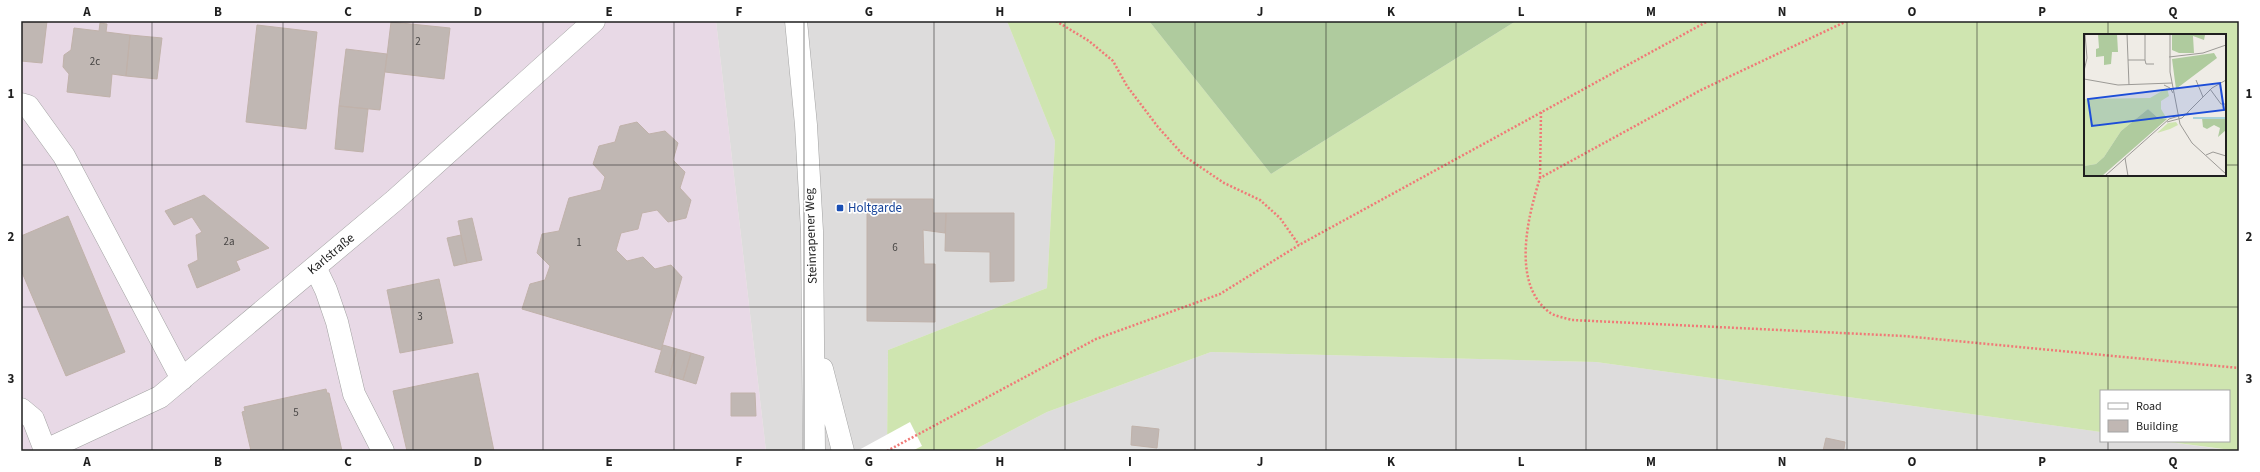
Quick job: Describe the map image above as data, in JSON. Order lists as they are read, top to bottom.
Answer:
{
  "streets": {
    "street": ["Steinrapener Weg", "Karlstraße"]
  },
  "places": {
    "transit": ["Holtgarde"]
  },
  "house_numbers": [
    "2",
    "2c",
    "2a",
    "1",
    "6",
    "3",
    "5"
  ],
  "legend": ["Road", "Building"],
  "grid": {
    "columns": [
      "A",
      "B",
      "C",
      "D",
      "E",
      "F",
      "G",
      "H",
      "I",
      "J",
      "K",
      "L",
      "M",
      "N",
      "O",
      "P",
      "Q"
    ],
    "rows": ["1", "2", "3"]
  }
}
